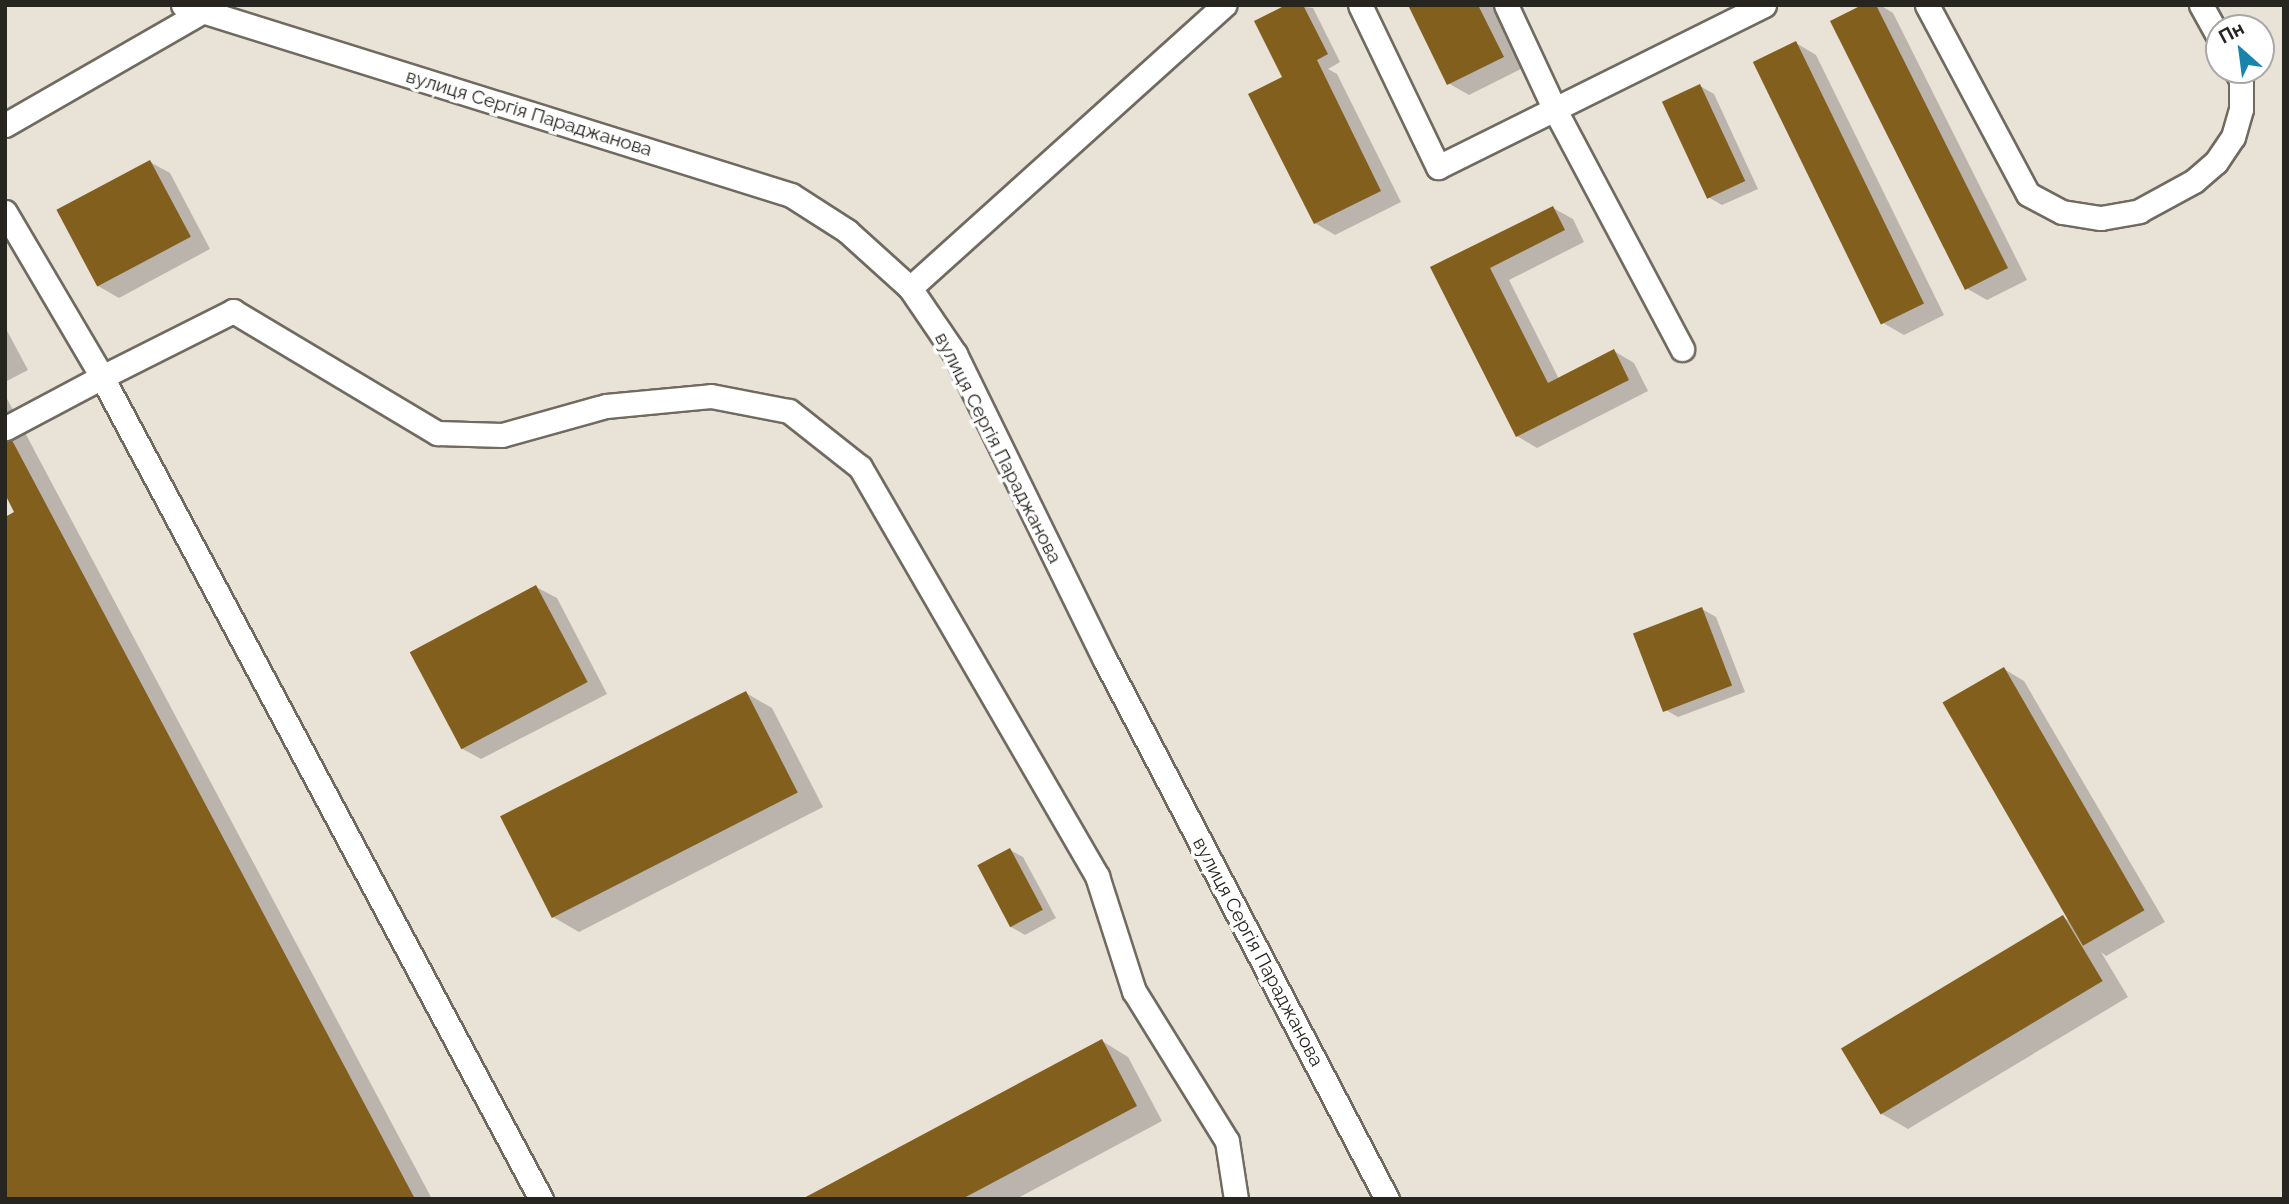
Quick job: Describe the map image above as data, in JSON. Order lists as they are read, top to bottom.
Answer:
{
  "streets": {
    "lane": ["вулиця Сергія Параджанова"]
  },
  "north": "top left"
}
